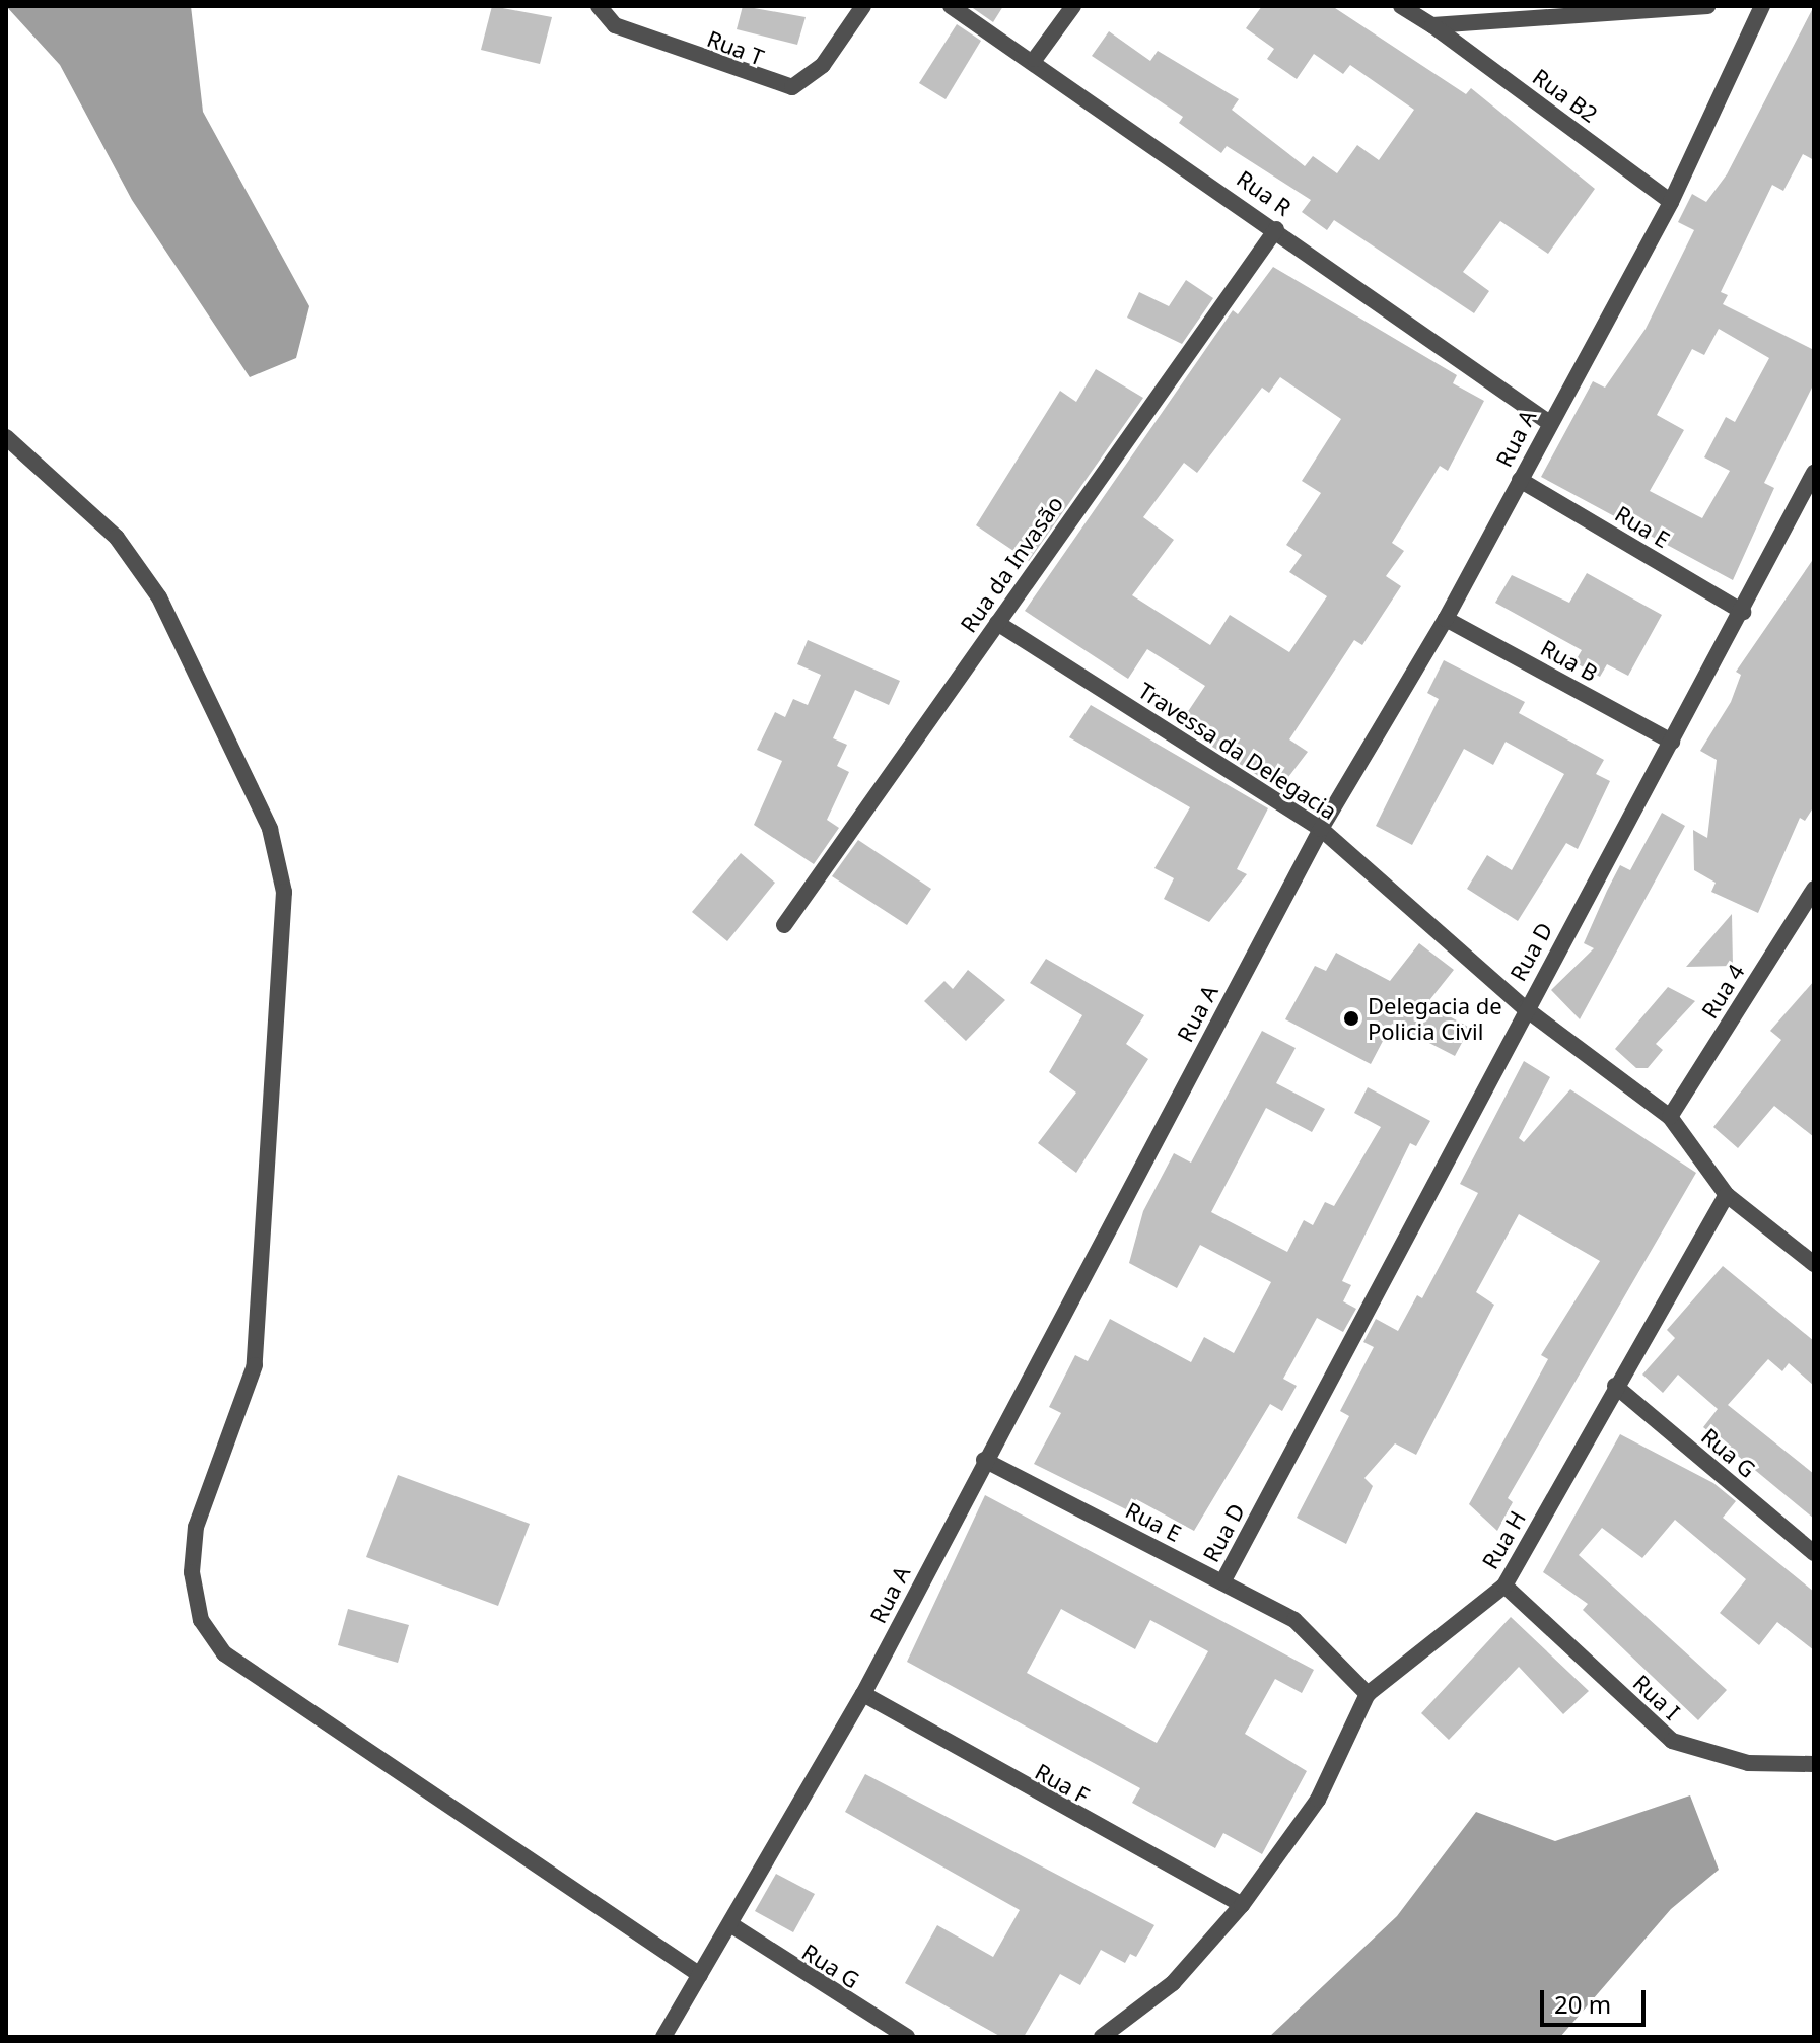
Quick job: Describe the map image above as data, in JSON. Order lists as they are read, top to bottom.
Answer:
{
  "streets": {
    "street": [
      "Rua T",
      "Rua B2",
      "Rua R",
      "Rua A",
      "Rua E",
      "Rua da Invasão",
      "Rua B",
      "Travessa da Delegacia",
      "Rua D",
      "Rua 4",
      "Rua G",
      "Rua H",
      "Rua I",
      "Rua F"
    ]
  },
  "crossings": [
    ["Rua B2", "Rua A"],
    ["Rua R", "Rua A"],
    ["Rua R", "Rua da Invasão"],
    ["Rua A", "Rua E"],
    ["Rua A", "Rua B"],
    ["Rua A", "Travessa da Delegacia"],
    ["Rua A", "Rua G"],
    ["Rua A", "Rua F"],
    ["Rua E", "Rua D"],
    ["Rua E", "Rua H"],
    ["Rua da Invasão", "Travessa da Delegacia"],
    ["Rua B", "Rua D"],
    ["Travessa da Delegacia", "Rua D"],
    ["Travessa da Delegacia", "Rua 4"],
    ["Travessa da Delegacia", "Rua H"],
    ["Rua G", "Rua H"],
    ["Rua H", "Rua I"],
    ["Rua H", "Rua F"]
  ],
  "places": ["Delegacia de Policia Civil"],
  "scale_bar": "20 m"
}
